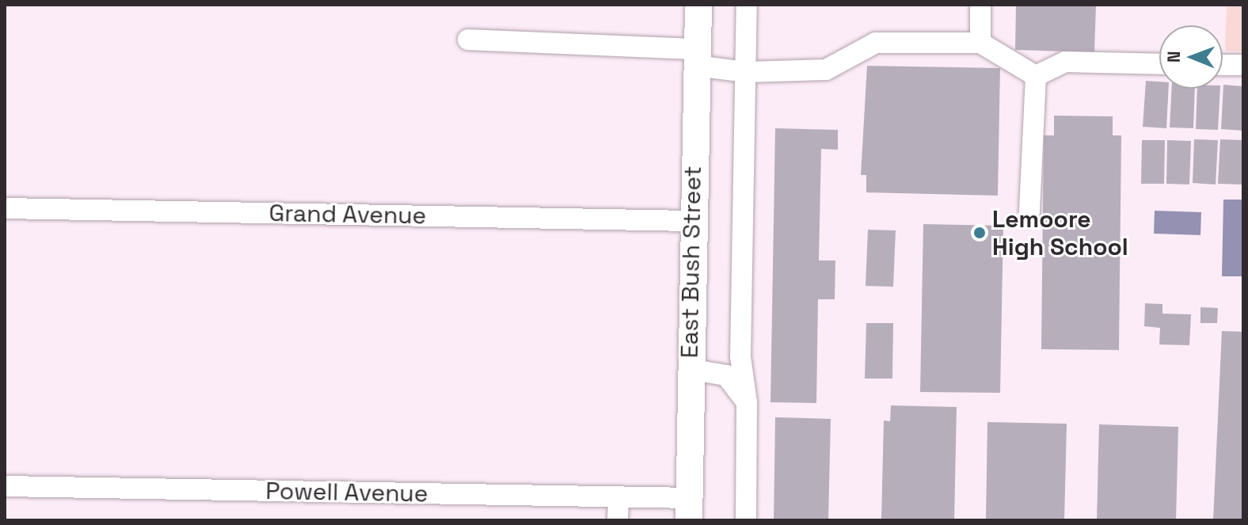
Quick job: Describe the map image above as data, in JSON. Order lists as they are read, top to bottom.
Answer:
{
  "streets": {
    "main road": ["East Bush Street"],
    "street": ["Grand Avenue", "Powell Avenue"]
  },
  "crossings": [
    ["Grand Avenue", "East Bush Street"],
    ["East Bush Street", "Powell Avenue"]
  ],
  "places": ["Lemoore High School"],
  "north": "left"
}
